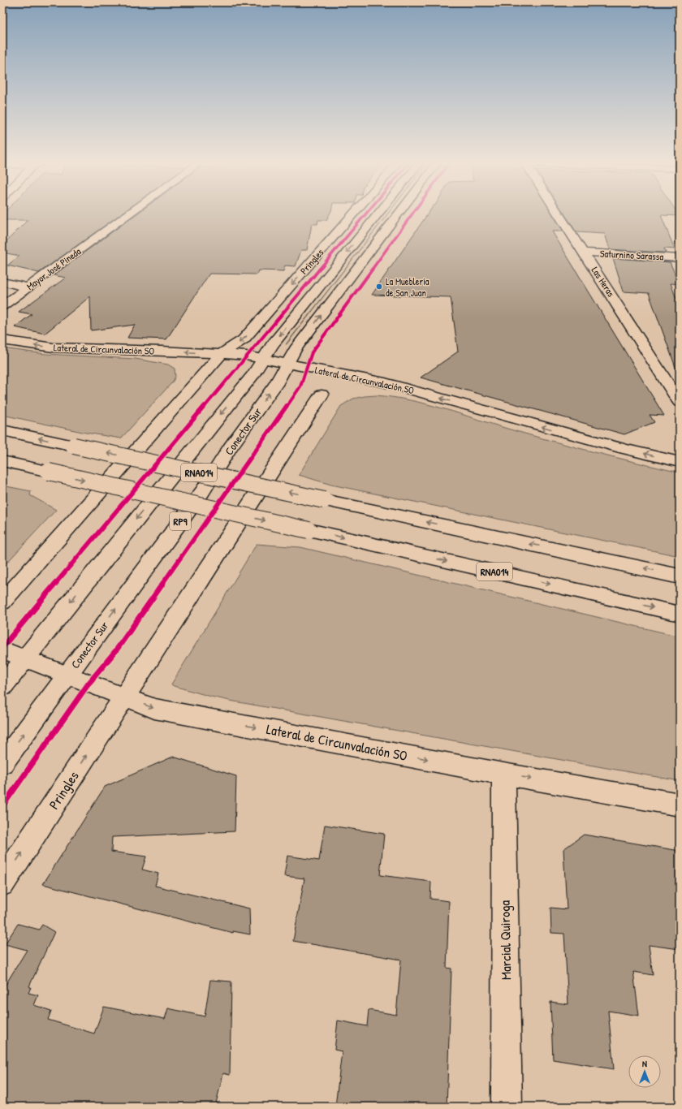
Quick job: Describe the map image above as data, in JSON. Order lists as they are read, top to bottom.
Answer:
{
  "streets": {
    "main road": [
      "Saturnino Sarassa",
      "Pringles",
      "Mayor José Pineda",
      "Las Heras",
      "Lateral de Circunvalación SO",
      "Conector Sur",
      "RNA014",
      "RP9",
      "Marcial Quiroga"
    ]
  },
  "crossings": [
    ["Saturnino Sarassa", "Las Heras"],
    ["Pringles", "Lateral de Circunvalación SO"],
    ["Lateral de Circunvalación SO", "Conector Sur"],
    ["Lateral de Circunvalación SO", "Marcial Quiroga"]
  ],
  "places": ["La Mueblería de San Juan"],
  "north": "top"
}
